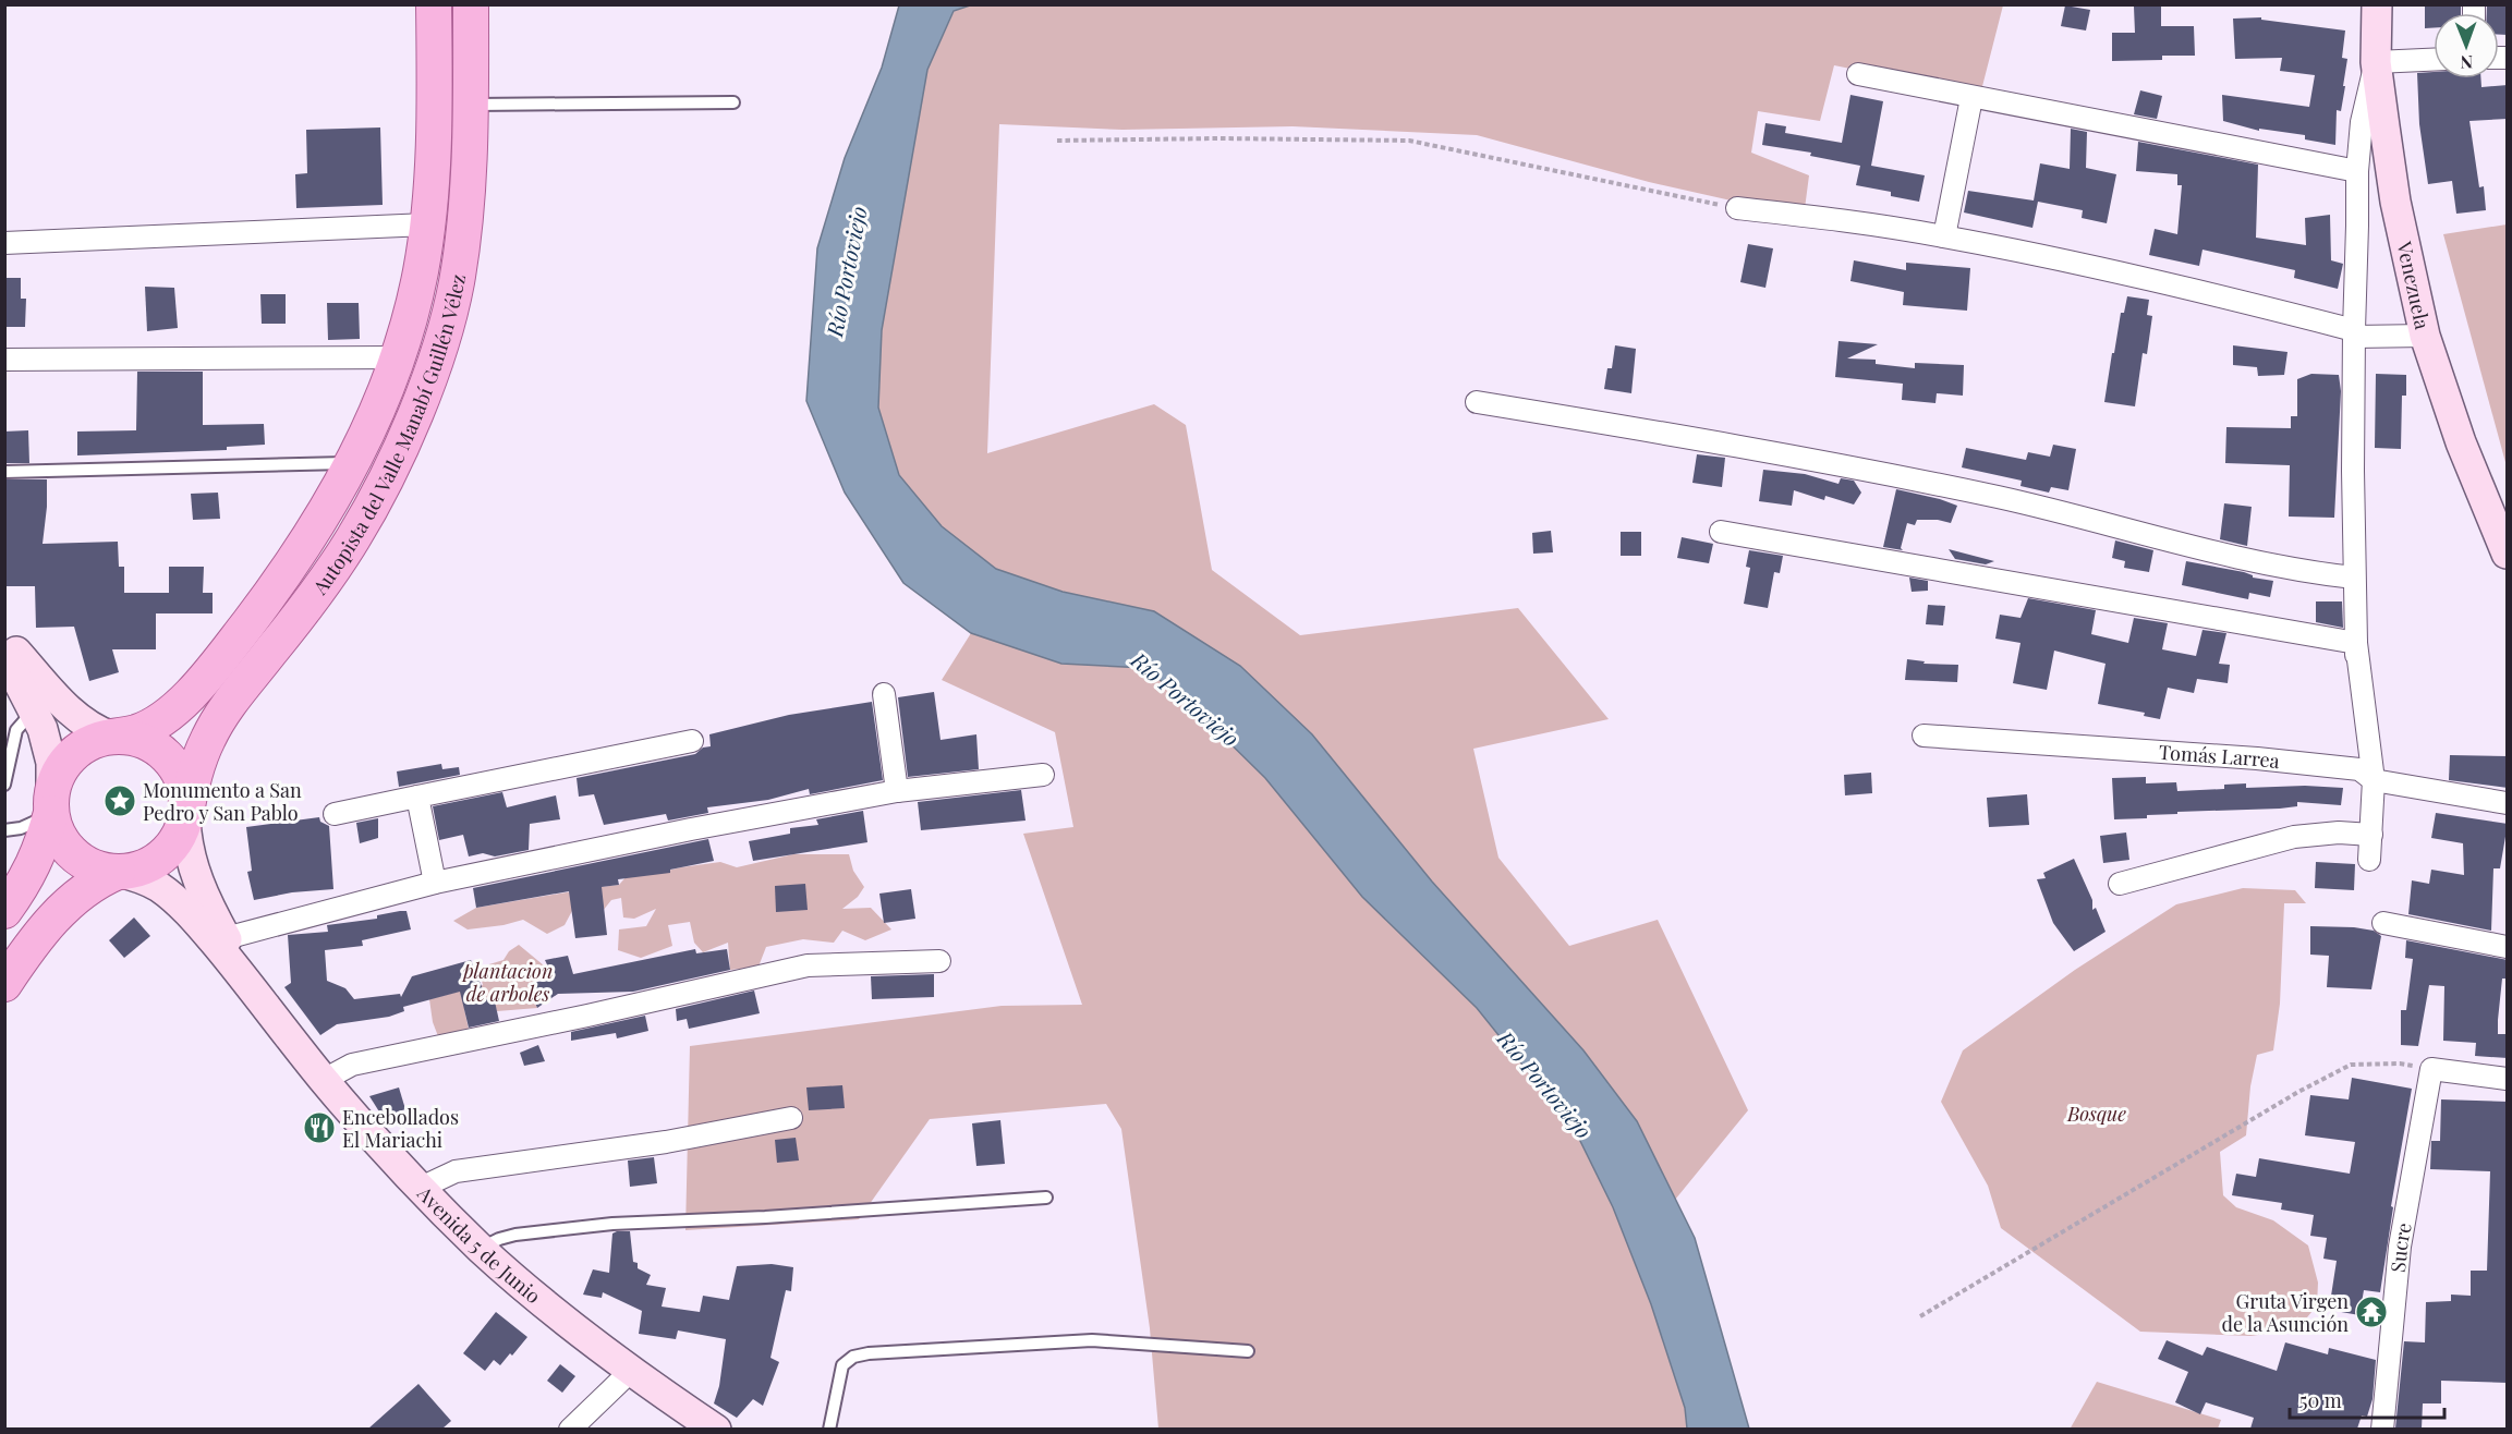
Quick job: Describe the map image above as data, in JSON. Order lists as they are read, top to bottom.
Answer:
{
  "streets": {
    "main road": ["Autopista del Valle Manabí Guillén Vélez"],
    "street": [
      "Venezuela",
      "Tomás Larrea",
      "Avenida 5 de Junio",
      "Sucre"
    ]
  },
  "water": ["Río Portoviejo"],
  "parks": ["plantacion de arboles", "Bosque"],
  "places": {
    "place": ["Monumento a San Pedro y San Pablo"],
    "restaurant": ["Encebollados El Mariachi"],
    "temple": ["Gruta Virgen de la Asunción"]
  },
  "scale_bar": "50 m",
  "north": "bottom"
}
